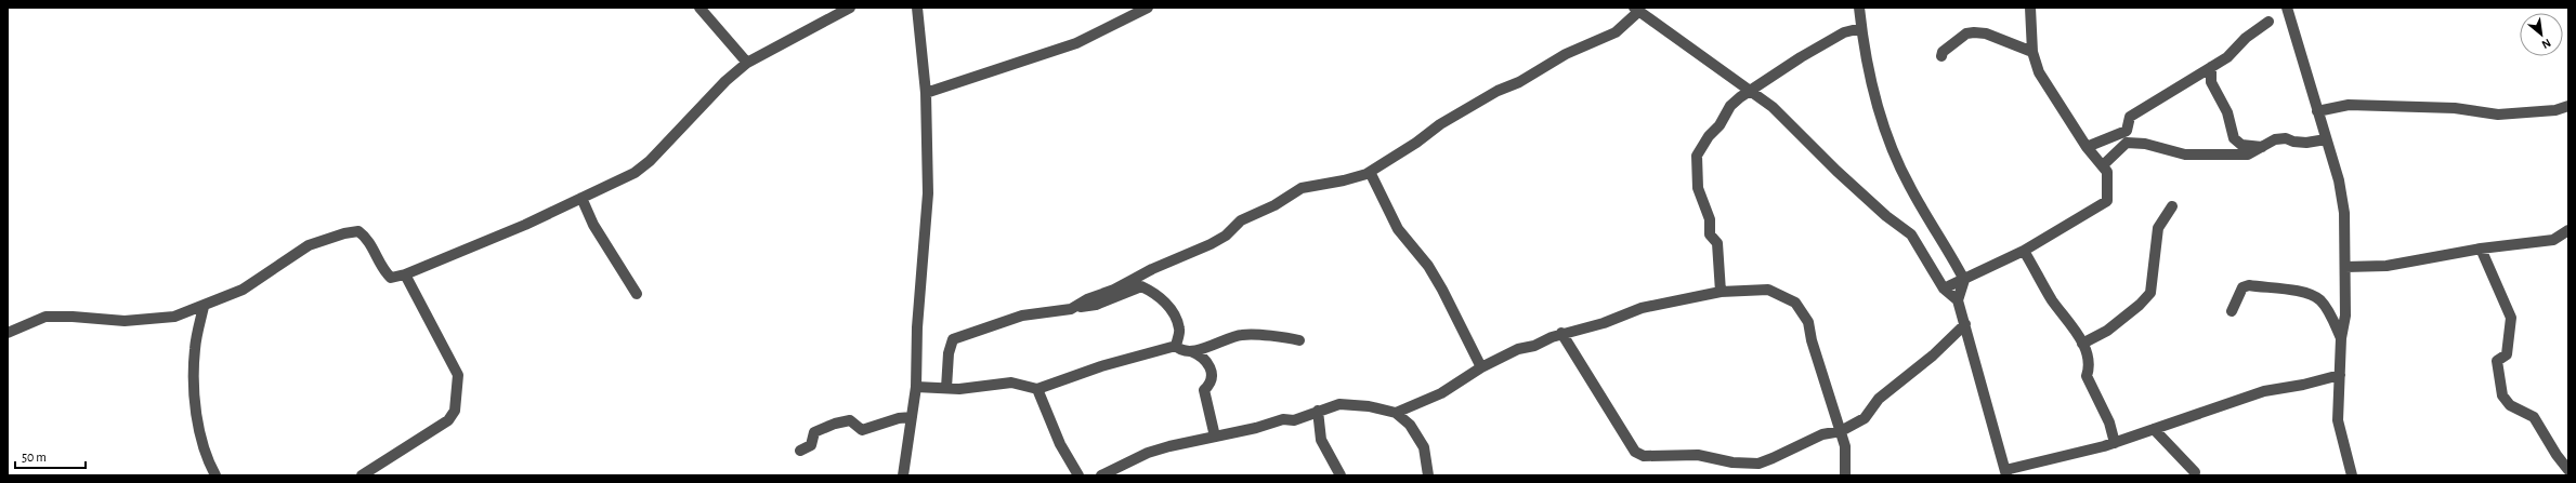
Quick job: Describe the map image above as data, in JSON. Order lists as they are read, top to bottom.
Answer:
{
  "scale_bar": "50 m",
  "north": "bottom right"
}
